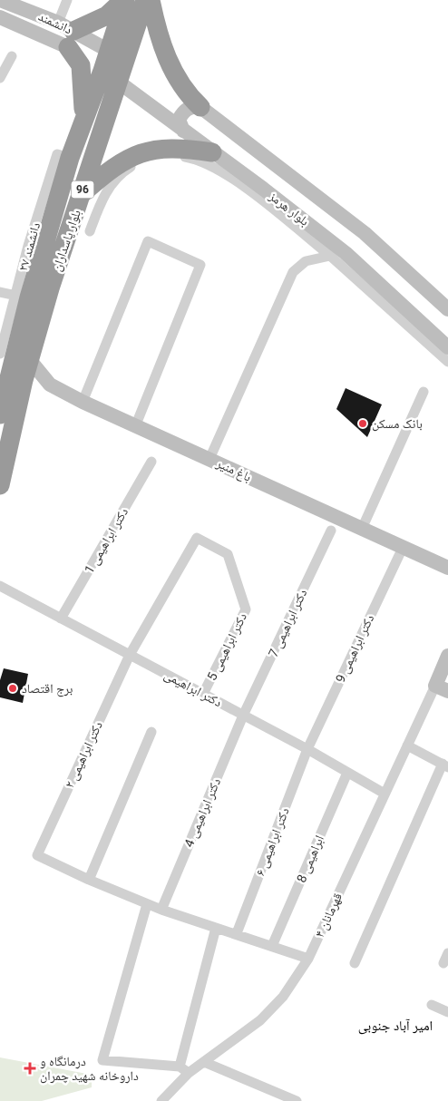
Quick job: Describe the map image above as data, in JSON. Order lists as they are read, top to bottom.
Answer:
{
  "streets": {
    "highway": ["96", "بلوار پاسداران"],
    "main road": ["دانشمند", "بلوار هرمز", "باغ منیر"],
    "street": [
      "دکتر ابراهیمی 1",
      "دکتر ابراهیمی 7",
      "دکتر ابراهیمی 5",
      "دکتر ابراهیمی 9",
      "دکتر ابراهیمی",
      "دکتر ابراهیمی ۲",
      "دکتر ابراهیمی 4",
      "دکتر ابراهیمی ۶",
      "ابراهیمی 8",
      "قهرمانان ۴"
    ]
  },
  "crossings": [
    ["دانشمند", "بلوار پاسداران"],
    ["بلوار هرمز", "بلوار پاسداران"],
    ["بلوار پاسداران", "باغ منیر"],
    ["باغ منیر", "دکتر ابراهیمی 9"],
    ["دکتر ابراهیمی 1", "دکتر ابراهیمی"],
    ["دکتر ابراهیمی 7", "دکتر ابراهیمی"],
    ["دکتر ابراهیمی 7", "دکتر ابراهیمی 4"],
    ["دکتر ابراهیمی 5", "دکتر ابراهیمی"],
    ["دکتر ابراهیمی 5", "دکتر ابراهیمی ۲"],
    ["دکتر ابراهیمی 9", "دکتر ابراهیمی"],
    ["دکتر ابراهیمی 9", "دکتر ابراهیمی ۶"],
    ["دکتر ابراهیمی", "دکتر ابراهیمی ۲"],
    ["دکتر ابراهیمی", "دکتر ابراهیمی 4"],
    ["دکتر ابراهیمی", "دکتر ابراهیمی ۶"],
    ["دکتر ابراهیمی", "ابراهیمی 8"],
    ["دکتر ابراهیمی", "قهرمانان ۴"]
  ],
  "districts": ["امير آباد جنوبی"],
  "places": {
    "other": ["بانک مسکن", "برج اقتصاد"],
    "health": ["درمانگاه و داروخانه شهید چمران"]
  }
}
